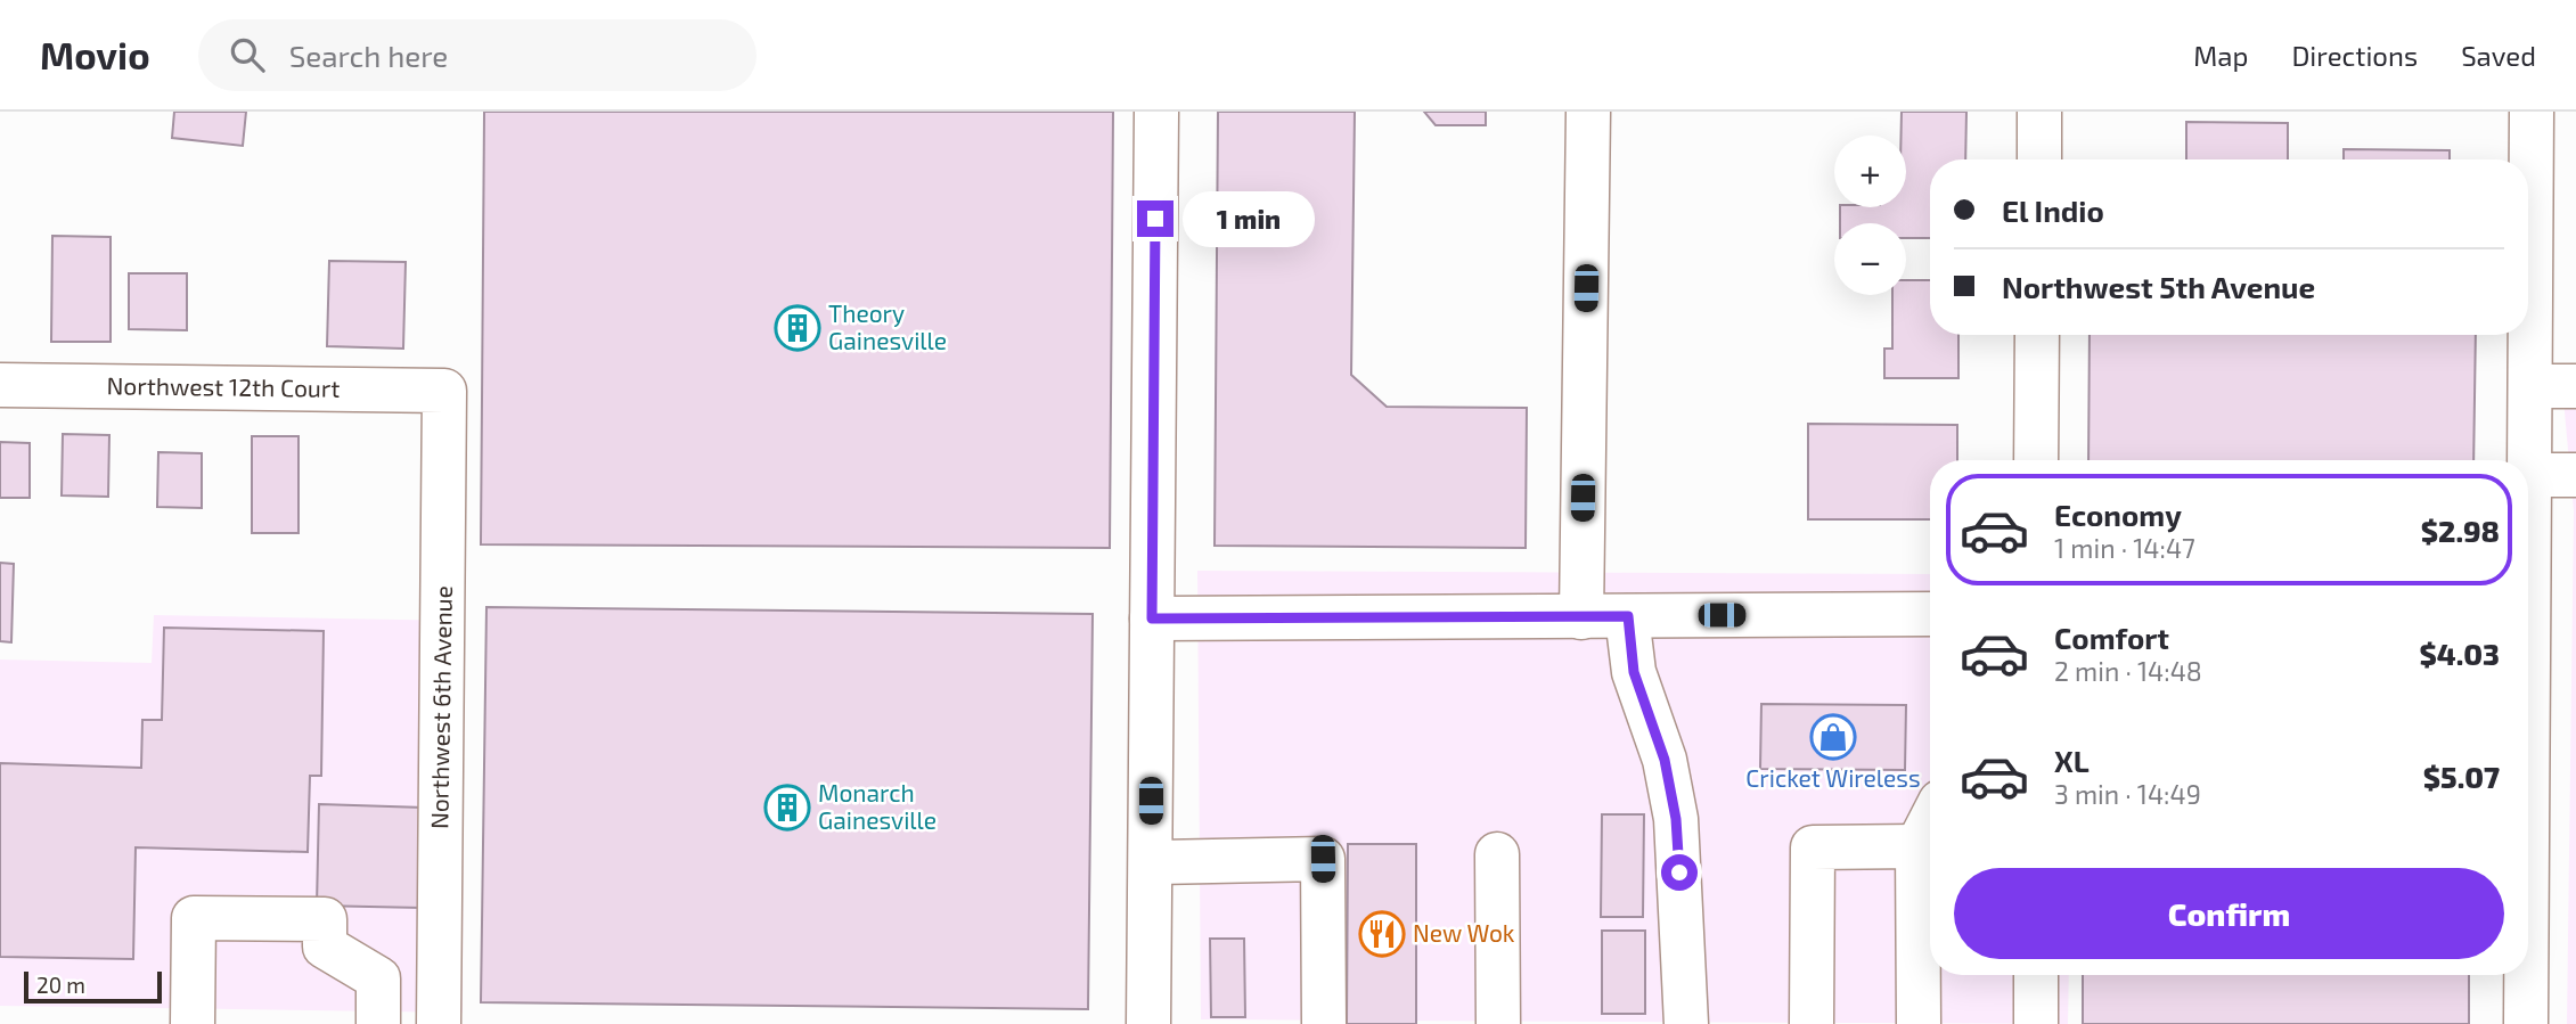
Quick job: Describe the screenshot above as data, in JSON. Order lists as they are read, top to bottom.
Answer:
{
  "streets": {
    "street": ["Northwest 12th Court", "Northwest 6th Avenue"]
  },
  "crossings": [
    ["Northwest 12th Court", "Northwest 6th Avenue"]
  ],
  "places": {
    "building": ["Theory Gainesville", "Monarch Gainesville"],
    "shop": ["Cricket Wireless"],
    "restaurant": ["New Wok"]
  },
  "scale_bar": "20 m",
  "page": {
    "header": "Movio",
    "search": "Search here",
    "nav": ["Map", "Directions", "Saved"],
    "map_buttons": ["+", "−"],
    "banner": ["El Indio", "Northwest 5th Avenue"],
    "bubble": "1 min",
    "list": [
      {
        "name": "Economy",
        "note": "1 min · 14:47",
        "value": "$2.98"
      },
      {
        "name": "Comfort",
        "note": "2 min · 14:48",
        "value": "$4.03"
      },
      {
        "name": "XL",
        "note": "3 min · 14:49",
        "value": "$5.07"
      }
    ],
    "buttons": "Confirm",
    "scale": "20 m"
  }
}
